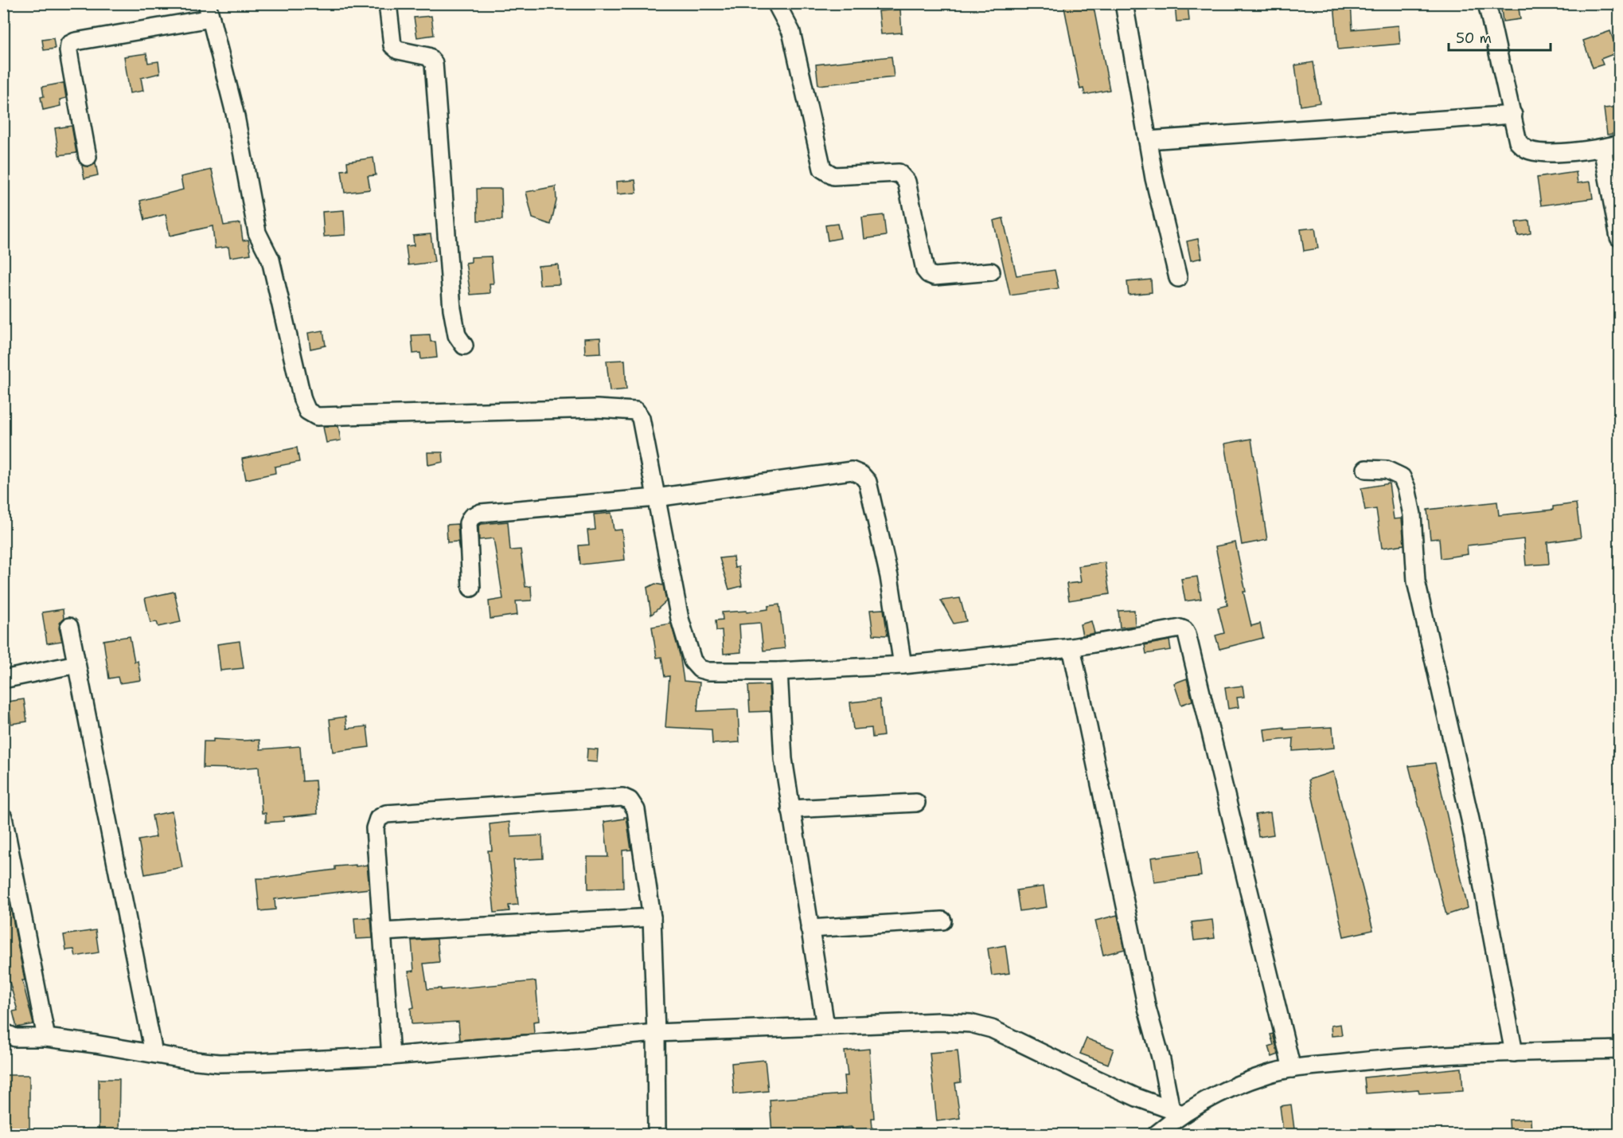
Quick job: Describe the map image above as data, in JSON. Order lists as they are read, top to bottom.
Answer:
{
  "scale_bar": "50 m"
}
